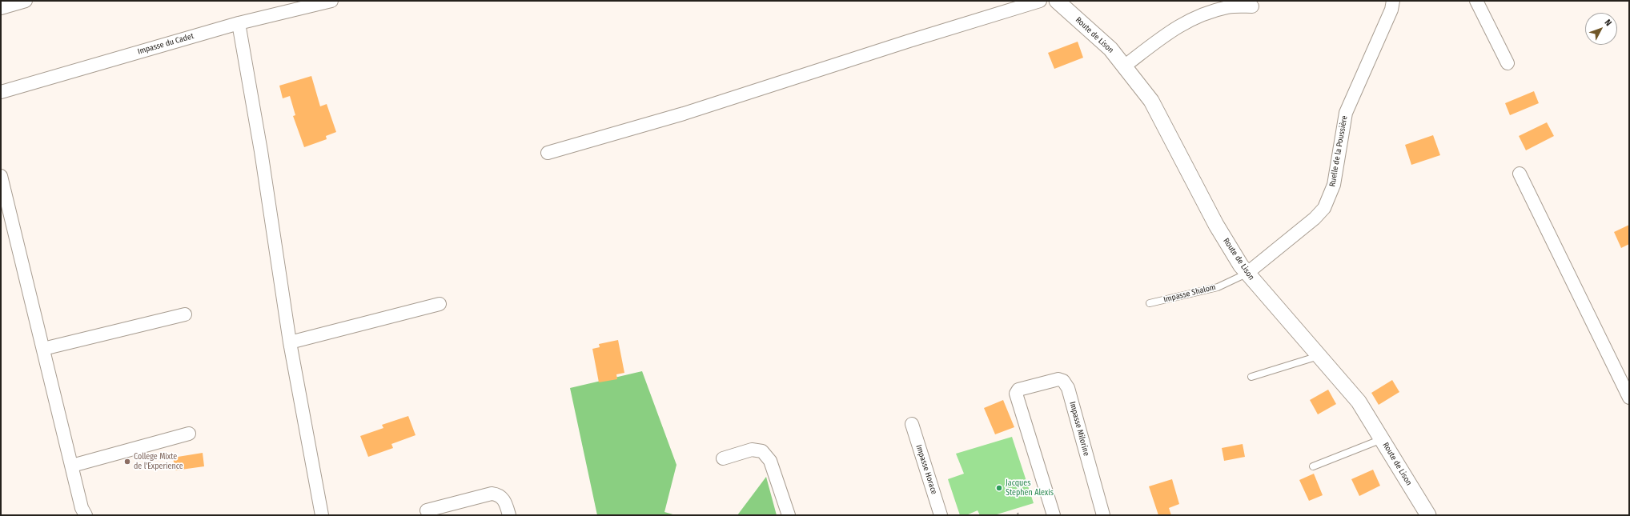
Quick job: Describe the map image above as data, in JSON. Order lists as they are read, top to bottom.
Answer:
{
  "streets": {
    "street": [
      "Route de Lison",
      "Impasse du Cadet",
      "Ruelle de la Poussière",
      "Impasse Milorine",
      "Impasse Horace"
    ],
    "lane": ["Impasse Shalom"]
  },
  "crossings": [
    ["Route de Lison", "Ruelle de la Poussière"],
    ["Route de Lison", "Impasse Shalom"],
    ["Ruelle de la Poussière", "Impasse Shalom"]
  ],
  "places": ["College Mixte de l'Experience", "Jacques Stephen Alexis"],
  "north": "top right"
}
